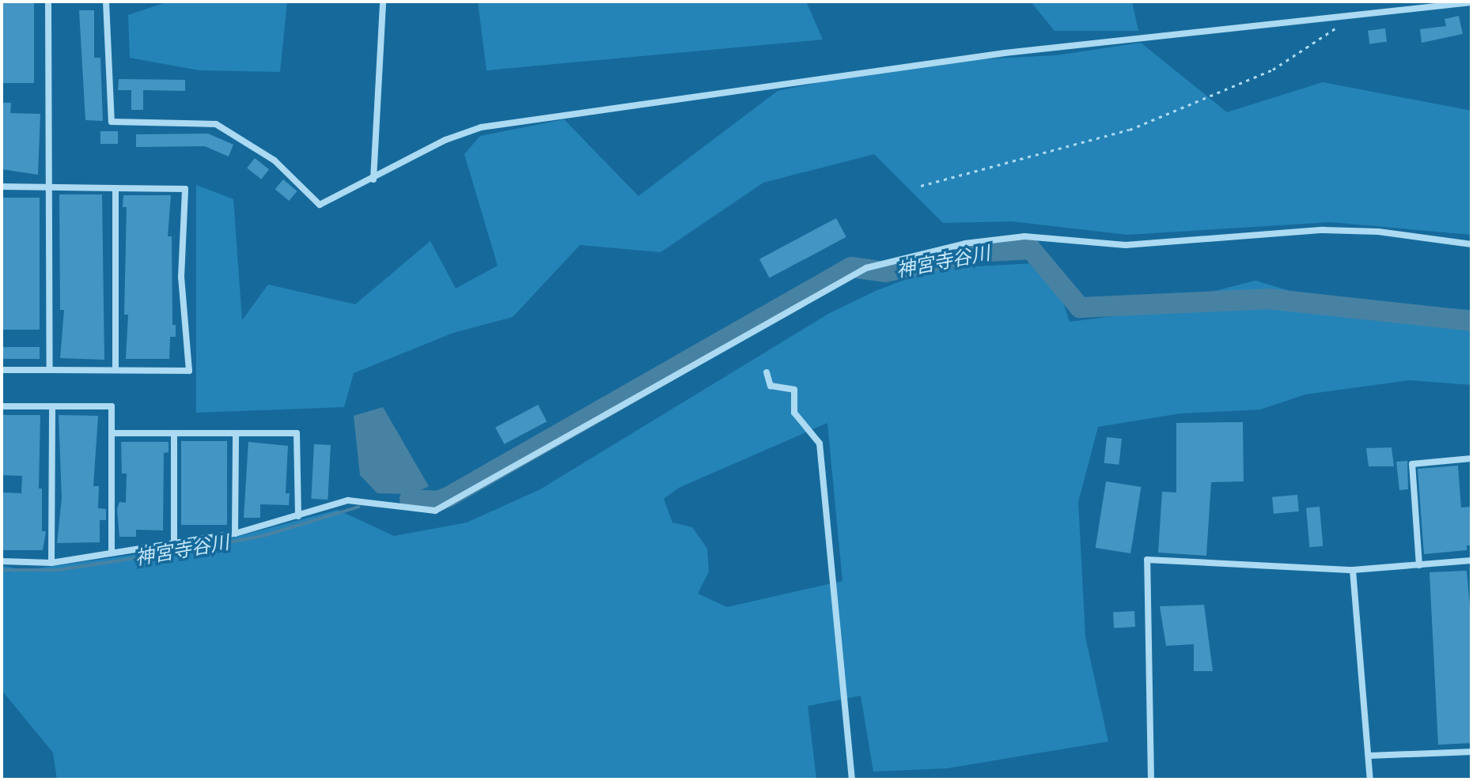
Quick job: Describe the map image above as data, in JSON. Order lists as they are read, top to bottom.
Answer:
{
  "water": ["神宮寺谷川"]
}
